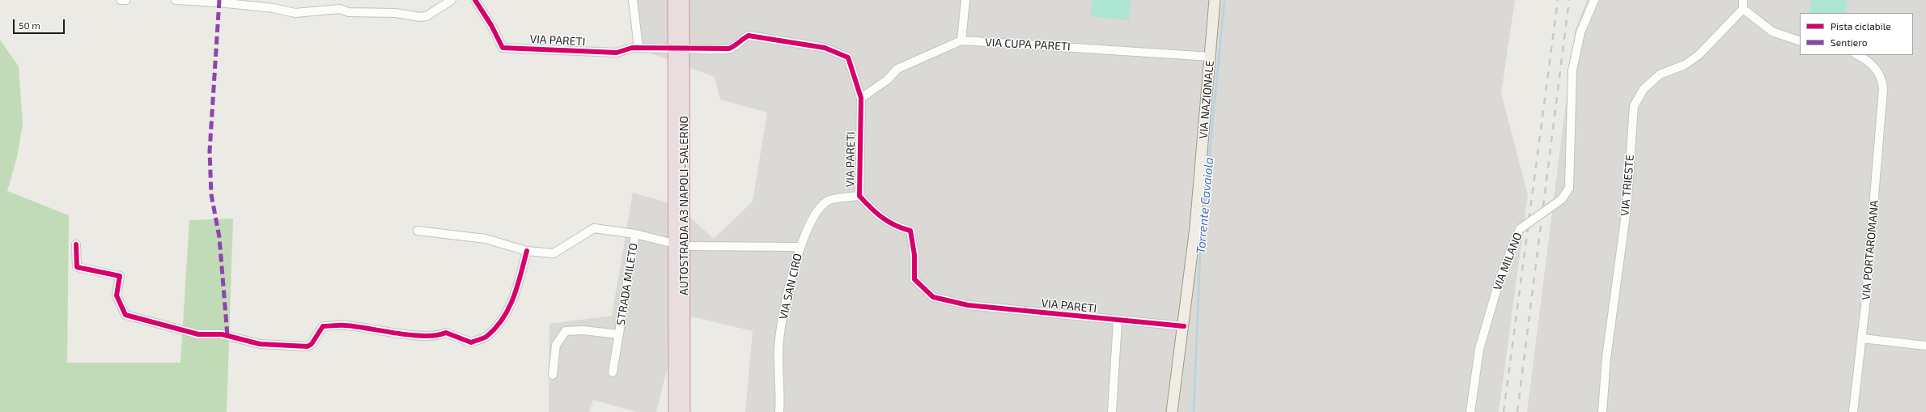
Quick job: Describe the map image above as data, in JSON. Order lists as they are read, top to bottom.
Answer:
{
  "streets": {
    "highway": ["AUTOSTRADA A3 NAPOLI-SALERNO"],
    "main road": ["VIA NAZIONALE"],
    "street": [
      "VIA PARETI",
      "VIA CUPA PARETI",
      "VIA TRIESTE",
      "VIA PORTAROMANA",
      "VIA MILANO",
      "STRADA MILETO",
      "VIA SAN CIRO"
    ]
  },
  "crossings": [
    ["VIA PARETI", "VIA CUPA PARETI"],
    ["VIA PARETI", "VIA NAZIONALE"],
    ["VIA PARETI", "VIA SAN CIRO"],
    ["VIA CUPA PARETI", "VIA NAZIONALE"]
  ],
  "water": ["Torrente Cavaiola"],
  "legend": ["Pista ciclabile", "Sentiero"],
  "scale_bar": "50 m"
}
